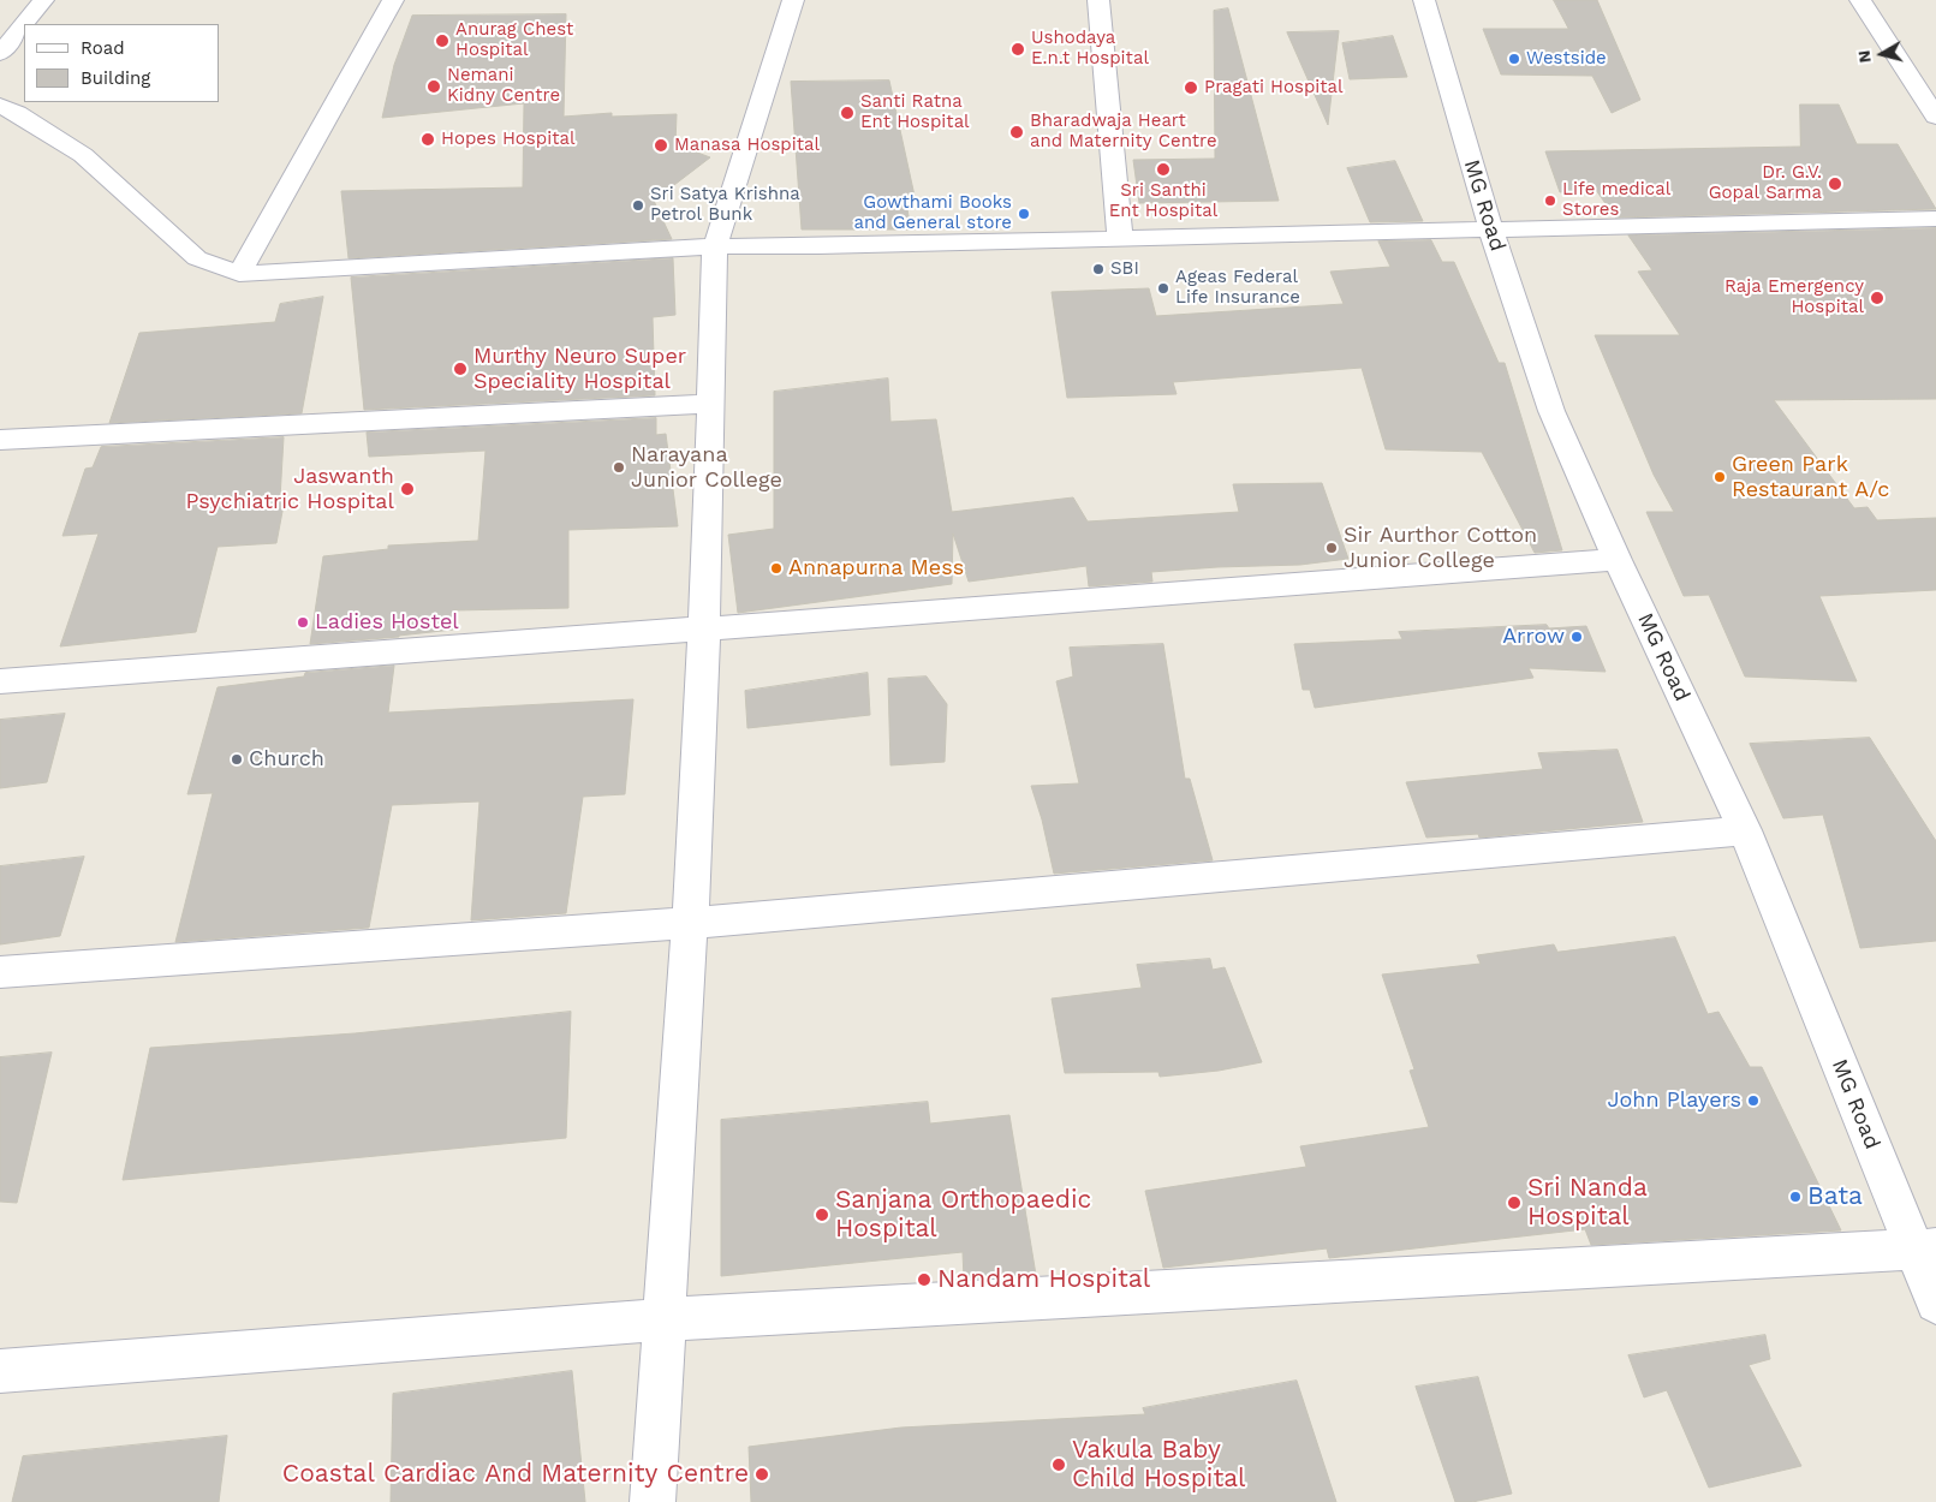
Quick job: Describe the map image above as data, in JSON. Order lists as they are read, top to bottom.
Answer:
{
  "streets": {
    "street": ["MG Road"]
  },
  "places": [
    "Anurag Chest Hospital",
    "Ushodaya E.n.t Hospital",
    "Westside",
    "Nemani Kidny Centre",
    "Pragati Hospital",
    "Santi Ratna Ent Hospital",
    "Bharadwaja Heart and Maternity Centre",
    "Hopes Hospital",
    "Manasa Hospital",
    "Sri Santhi Ent Hospital",
    "Dr. G.V. Gopal Sarma",
    "Life medical Stores",
    "Sri Satya Krishna Petrol Bunk",
    "Gowthami Books and General store",
    "SBI",
    "Ageas Federal Life Insurance",
    "Raja Emergency Hospital",
    "Murthy Neuro Super Speciality Hospital",
    "Narayana Junior College",
    "Green Park Restaurant A/c",
    "Jaswanth Psychiatric Hospital",
    "Sir Aurthor Cotton Junior College",
    "Annapurna Mess",
    "Ladies Hostel",
    "Arrow",
    "Church",
    "John Players",
    "Bata",
    "Sri Nanda Hospital",
    "Sanjana Orthopaedic Hospital",
    "Nandam Hospital",
    "Vakula Baby Child Hospital",
    "Coastal Cardiac And Maternity Centre"
  ],
  "legend": ["Road", "Building"],
  "north": "left"
}
